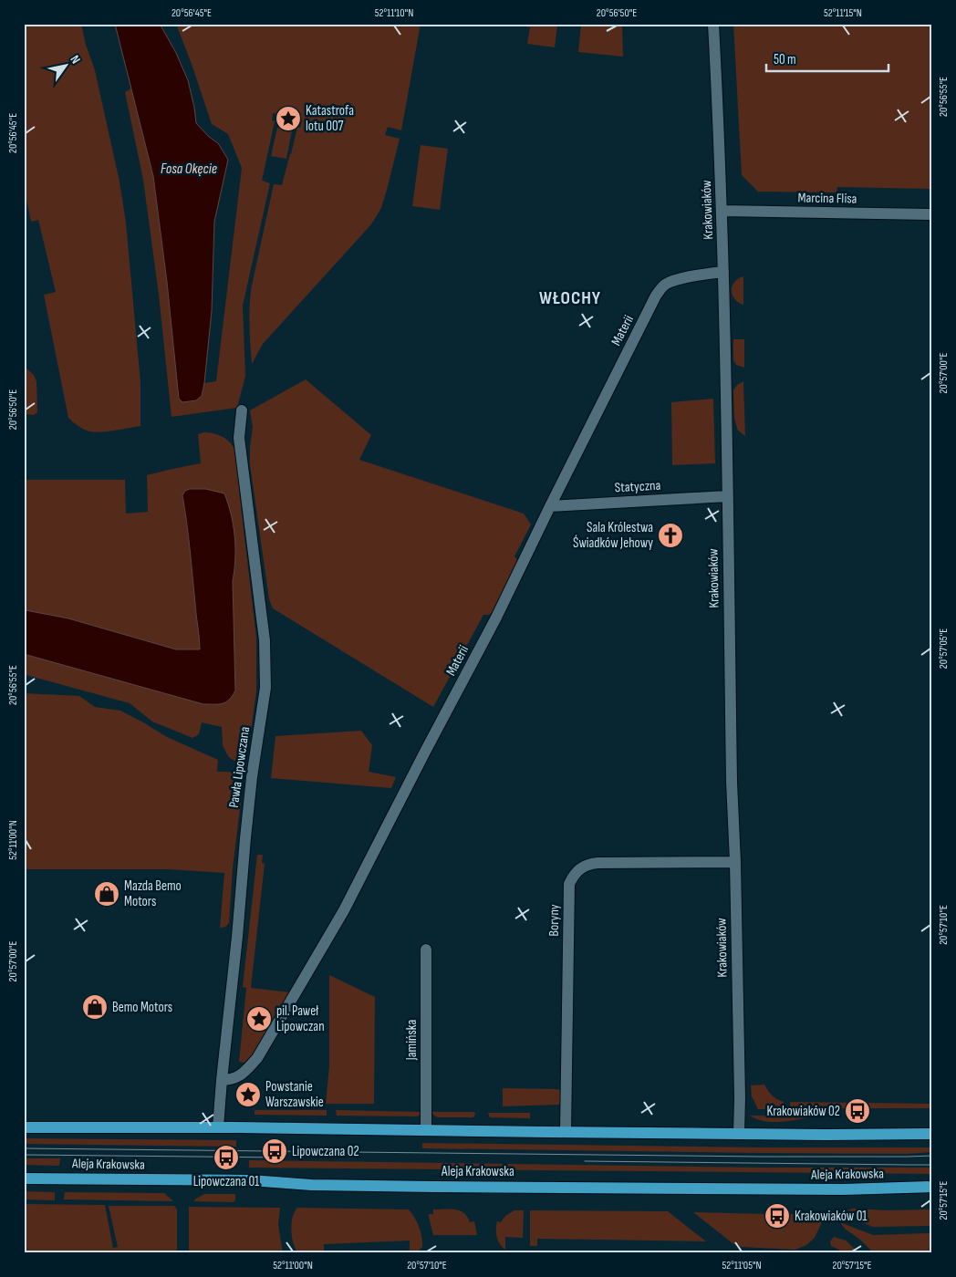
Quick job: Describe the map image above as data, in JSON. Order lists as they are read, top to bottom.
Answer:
{
  "streets": {
    "main road": ["Aleja Krakowska"],
    "street": [
      "Marcina Flisa",
      "Krakowiaków",
      "Materii",
      "Statyczna",
      "Pawła Lipowczana",
      "Boryny",
      "Jamińska"
    ]
  },
  "crossings": [
    ["Marcina Flisa", "Krakowiaków"],
    ["Krakowiaków", "Materii"],
    ["Krakowiaków", "Statyczna"],
    ["Krakowiaków", "Boryny"],
    ["Materii", "Statyczna"],
    ["Materii", "Pawła Lipowczana"]
  ],
  "districts": ["WŁOCHY"],
  "water": ["Fosa Okęcie"],
  "places": {
    "place": ["Katastrofa lotu 007", "pil. Paweł Lipowczan", "Powstanie Warszawskie"],
    "church": ["Sala Królestwa Świadków Jehowy"],
    "shop": ["Mazda Bemo Motors", "Bemo Motors"],
    "bus stop": [
      "Krakowiaków 02",
      "Lipowczana 02",
      "Lipowczana 01",
      "Krakowiaków 01"
    ]
  },
  "scale_bar": "50 m",
  "north": "top right",
  "coordinates": [
    "20°56'45\"E",
    "52°11'10\"N",
    "20°56'50\"E",
    "52°11'15\"N",
    "20°56'55\"E",
    "20°57'00\"E",
    "20°57'05\"E",
    "52°11'00\"N",
    "20°57'10\"E",
    "20°57'15\"E",
    "52°11'05\"N"
  ]
}
